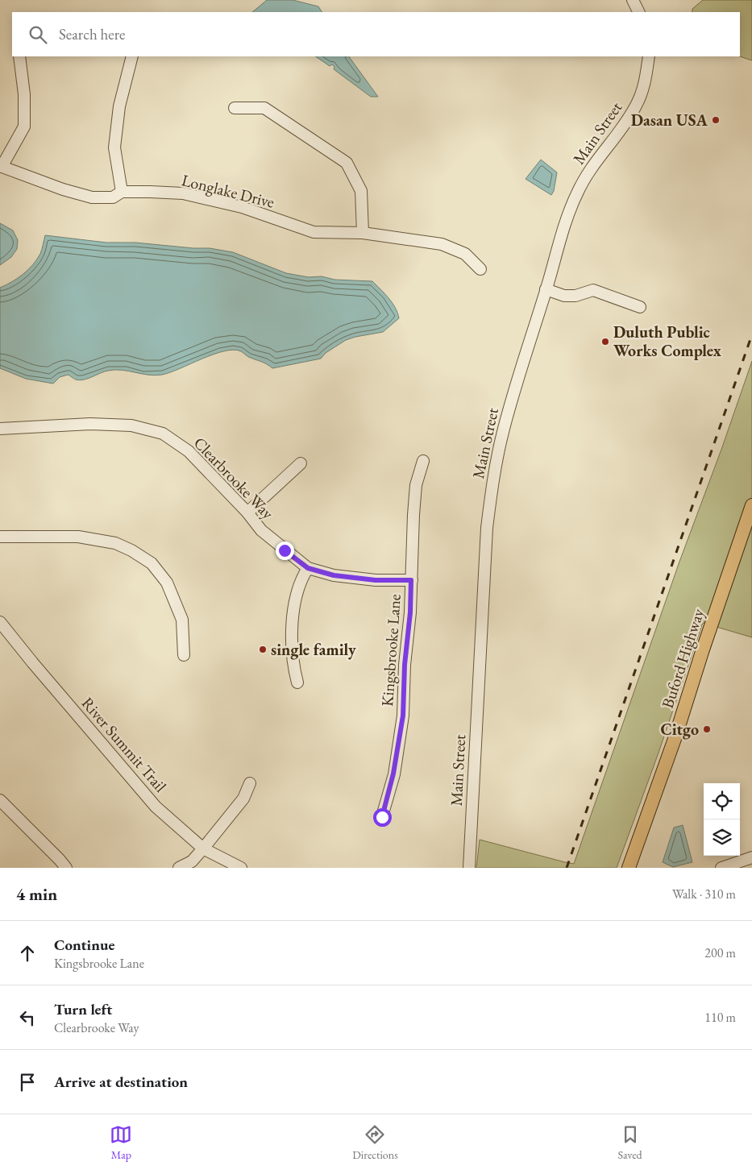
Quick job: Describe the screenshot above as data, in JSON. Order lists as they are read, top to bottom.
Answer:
{
  "streets": {
    "main road": ["Buford Highway"],
    "street": [
      "Main Street",
      "Longlake Drive",
      "Clearbrooke Way",
      "Kingsbrooke Lane",
      "River Summit Trail"
    ]
  },
  "crossings": [
    ["Clearbrooke Way", "Kingsbrooke Lane"]
  ],
  "places": [
    "Dasan USA",
    "Duluth Public Works Complex",
    "single family",
    "Citgo"
  ],
  "page": {
    "search": "Search here",
    "heading": ["4 min", "Walk · 310 m"],
    "list": [
      ["Continue", "Kingsbrooke Lane", "200 m"],
      ["Turn left", "Clearbrooke Way", "110 m"],
      "Arrive at destination"
    ],
    "nav": ["Map", "Directions", "Saved"]
  }
}
